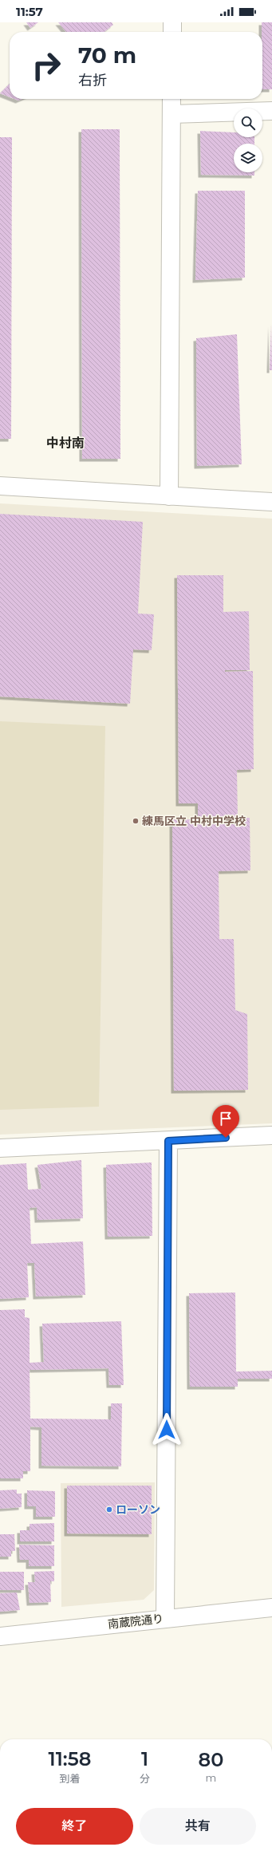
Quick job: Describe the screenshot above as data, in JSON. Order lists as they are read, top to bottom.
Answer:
{
  "streets": {
    "street": ["南蔵院通り"]
  },
  "districts": ["中村南"],
  "places": ["練馬区立 中村中学校", "ローソン"],
  "page": {
    "status": "11:57",
    "turn": ["70 m", "右折"],
    "eta": [
      "11:58",
      "到着",
      "1",
      "分",
      "80",
      "m"
    ],
    "buttons": ["終了", "共有"]
  }
}
